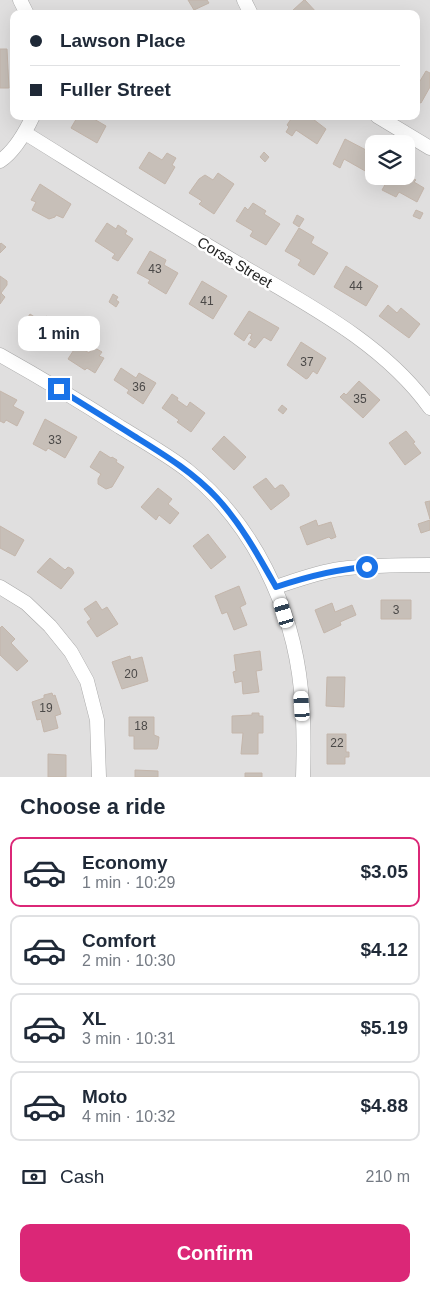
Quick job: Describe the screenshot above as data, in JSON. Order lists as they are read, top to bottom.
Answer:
{
  "streets": {
    "street": ["Corsa Street"]
  },
  "house_numbers": [
    "43",
    "44",
    "41",
    "37",
    "36",
    "35",
    "33",
    "3",
    "20",
    "19",
    "18",
    "22"
  ],
  "page": {
    "banner": ["Lawson Place", "Fuller Street"],
    "bubble": "1 min",
    "heading": "Choose a ride",
    "list": [
      {
        "name": "Economy",
        "note": "1 min · 10:29",
        "value": "$3.05"
      },
      {
        "name": "Comfort",
        "note": "2 min · 10:30",
        "value": "$4.12"
      },
      {
        "name": "XL",
        "note": "3 min · 10:31",
        "value": "$5.19"
      },
      {
        "name": "Moto",
        "note": "4 min · 10:32",
        "value": "$4.88"
      }
    ],
    "pay": ["Cash", "210 m"],
    "buttons": "Confirm"
  }
}
